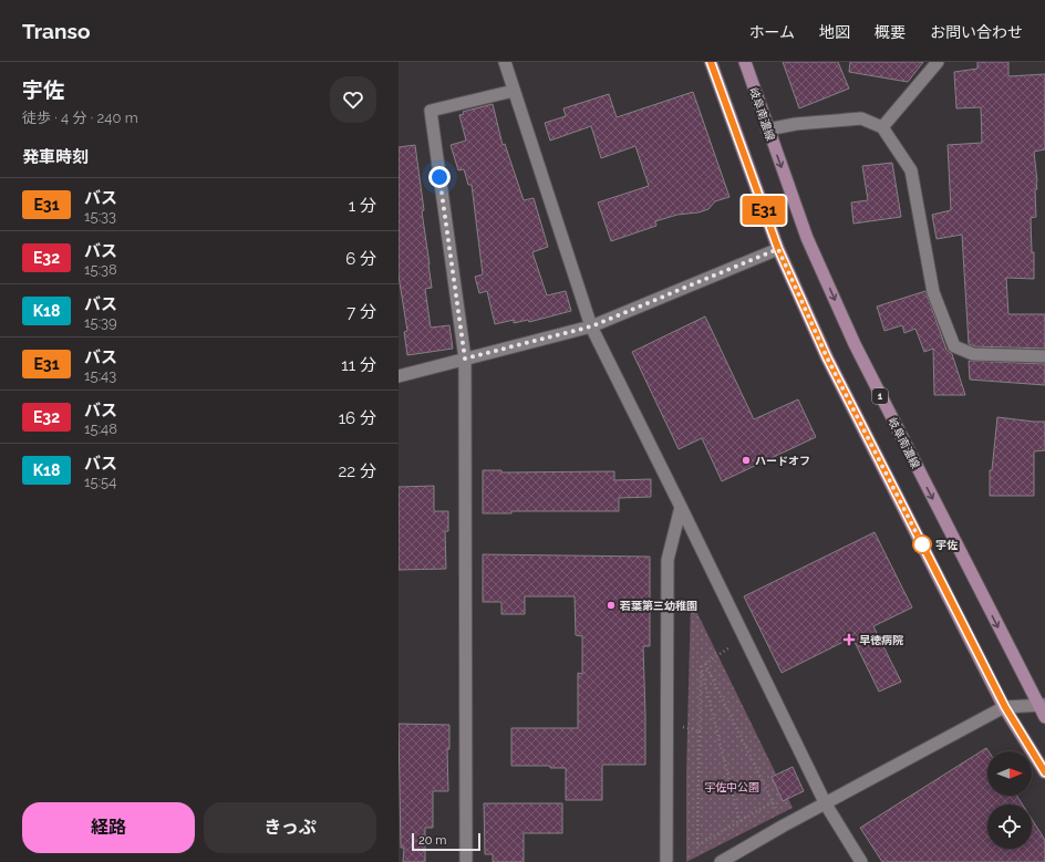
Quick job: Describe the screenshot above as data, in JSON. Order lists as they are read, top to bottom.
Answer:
{
  "streets": {
    "main road": ["岐阜南濃線", "1"]
  },
  "parks": ["宇佐中公園"],
  "places": {
    "other": ["ハードオフ", "宇佐", "若葉第三幼稚園"],
    "health": ["早徳病院"]
  },
  "lines": ["bus line E31"],
  "scale_bar": "20 m",
  "north": "right",
  "page": {
    "header": "Transo",
    "nav": [
      "ホーム",
      "地図",
      "概要",
      "お問い合わせ"
    ],
    "heading": [
      ["宇佐", "徒歩 · 4 分 · 240 m"],
      "発車時刻"
    ],
    "on_map": "E31",
    "list": [
      {
        "mark": "E31",
        "name": "バス",
        "note": "15:33",
        "value": "1 分"
      },
      {
        "mark": "E32",
        "name": "バス",
        "note": "15:38",
        "value": "6 分"
      },
      {
        "mark": "K18",
        "name": "バス",
        "note": "15:39",
        "value": "7 分"
      },
      {
        "mark": "E31",
        "name": "バス",
        "note": "15:43",
        "value": "11 分"
      },
      {
        "mark": "E32",
        "name": "バス",
        "note": "15:48",
        "value": "16 分"
      },
      {
        "mark": "K18",
        "name": "バス",
        "note": "15:54",
        "value": "22 分"
      }
    ],
    "buttons": ["経路", "きっぷ"],
    "scale": "20 m"
  }
}
